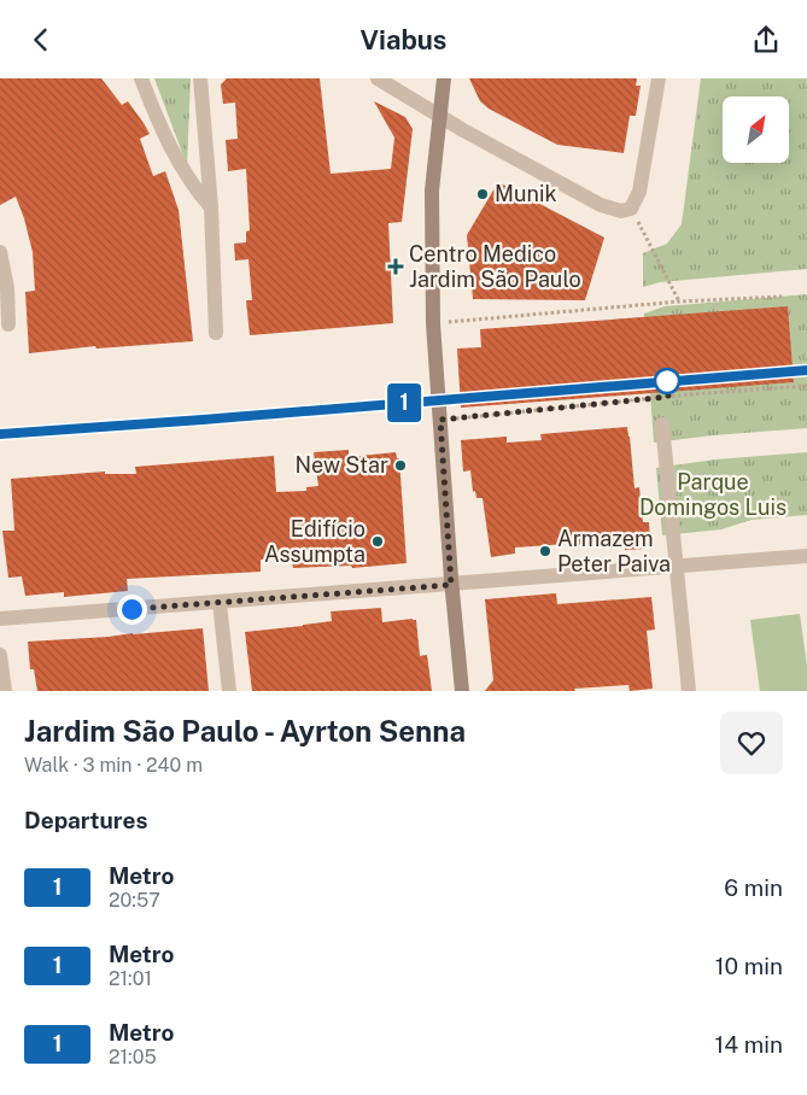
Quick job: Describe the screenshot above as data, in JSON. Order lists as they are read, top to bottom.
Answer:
{
  "parks": ["Parque Domingos Luis"],
  "places": {
    "other": [
      "Munik",
      "New Star",
      "Edifício Assumpta",
      "Armazem Peter Paiva"
    ],
    "health": ["Centro Medico Jardim São Paulo"]
  },
  "lines": ["metro line 1"],
  "north": "top right",
  "page": {
    "header": "Viabus",
    "on_map": "1",
    "heading": [
      ["Jardim São Paulo - Ayrton Senna", "Walk · 3 min · 240 m"],
      "Departures"
    ],
    "list": [
      {
        "mark": "1",
        "name": "Metro",
        "note": "20:57",
        "value": "6 min"
      },
      {
        "mark": "1",
        "name": "Metro",
        "note": "21:01",
        "value": "10 min"
      },
      {
        "mark": "1",
        "name": "Metro",
        "note": "21:05",
        "value": "14 min"
      }
    ]
  }
}
